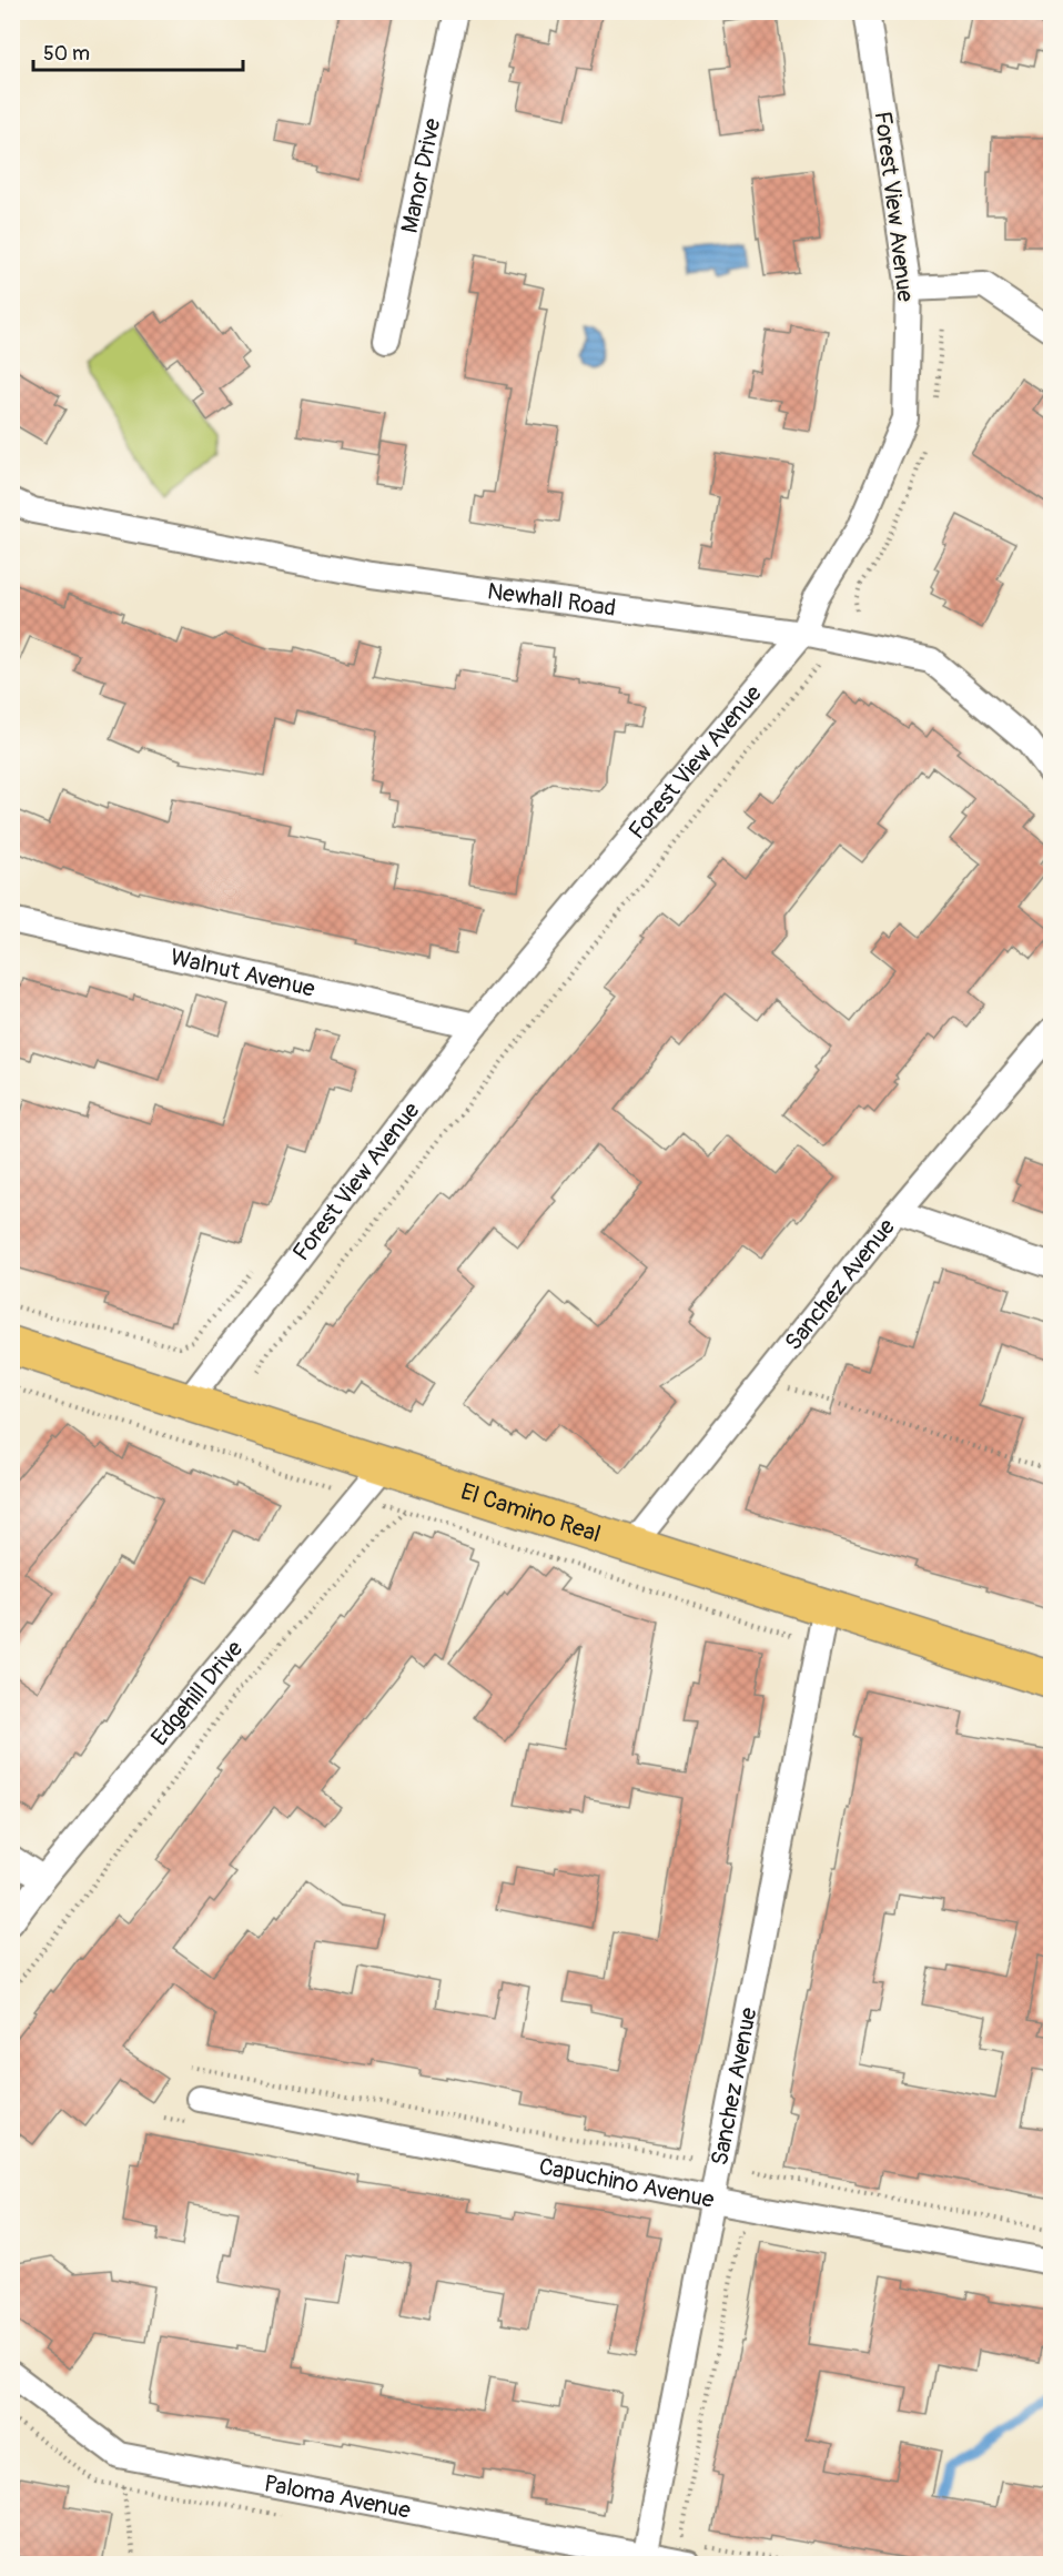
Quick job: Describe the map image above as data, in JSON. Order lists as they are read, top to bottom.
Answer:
{
  "streets": {
    "main road": ["El Camino Real"],
    "street": [
      "Manor Drive",
      "Forest View Avenue",
      "Newhall Road",
      "Walnut Avenue",
      "Sanchez Avenue",
      "Edgehill Drive",
      "Capuchino Avenue",
      "Paloma Avenue"
    ]
  },
  "crossings": [
    ["Forest View Avenue", "Newhall Road"],
    ["Forest View Avenue", "Walnut Avenue"],
    ["Forest View Avenue", "El Camino Real"],
    ["Sanchez Avenue", "El Camino Real"],
    ["Sanchez Avenue", "Capuchino Avenue"],
    ["Sanchez Avenue", "Paloma Avenue"],
    ["El Camino Real", "Edgehill Drive"]
  ],
  "scale_bar": "50 m"
}
